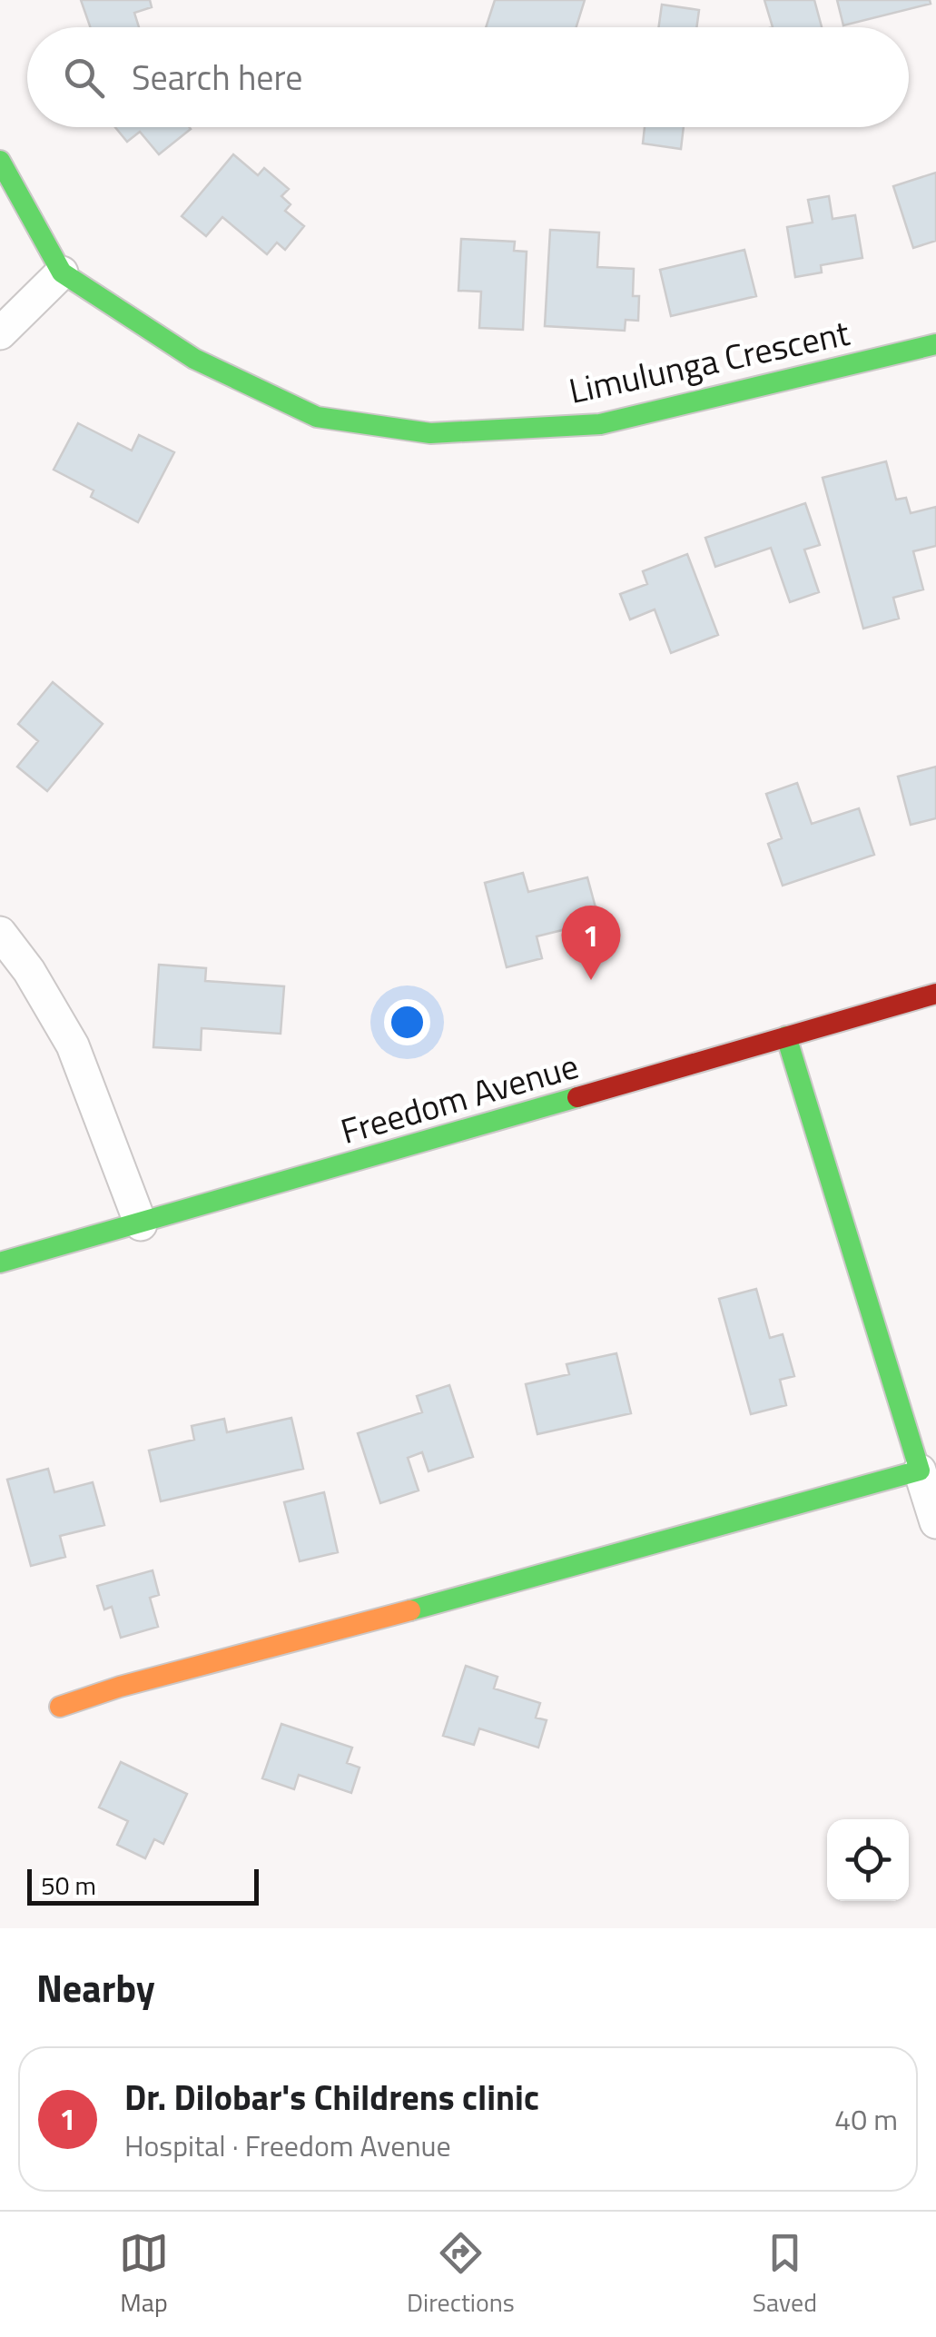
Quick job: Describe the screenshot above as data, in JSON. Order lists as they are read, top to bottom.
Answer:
{
  "streets": {
    "street": ["Limulunga Crescent", "Freedom Avenue"]
  },
  "scale_bar": "50 m",
  "page": {
    "search": "Search here",
    "pins": "1",
    "scale": "50 m",
    "heading": "Nearby",
    "list": [
      {
        "mark": "1",
        "name": "Dr. Dilobar's Childrens clinic",
        "note": "Hospital · Freedom Avenue",
        "value": "40 m"
      }
    ],
    "nav": ["Map", "Directions", "Saved"]
  }
}
